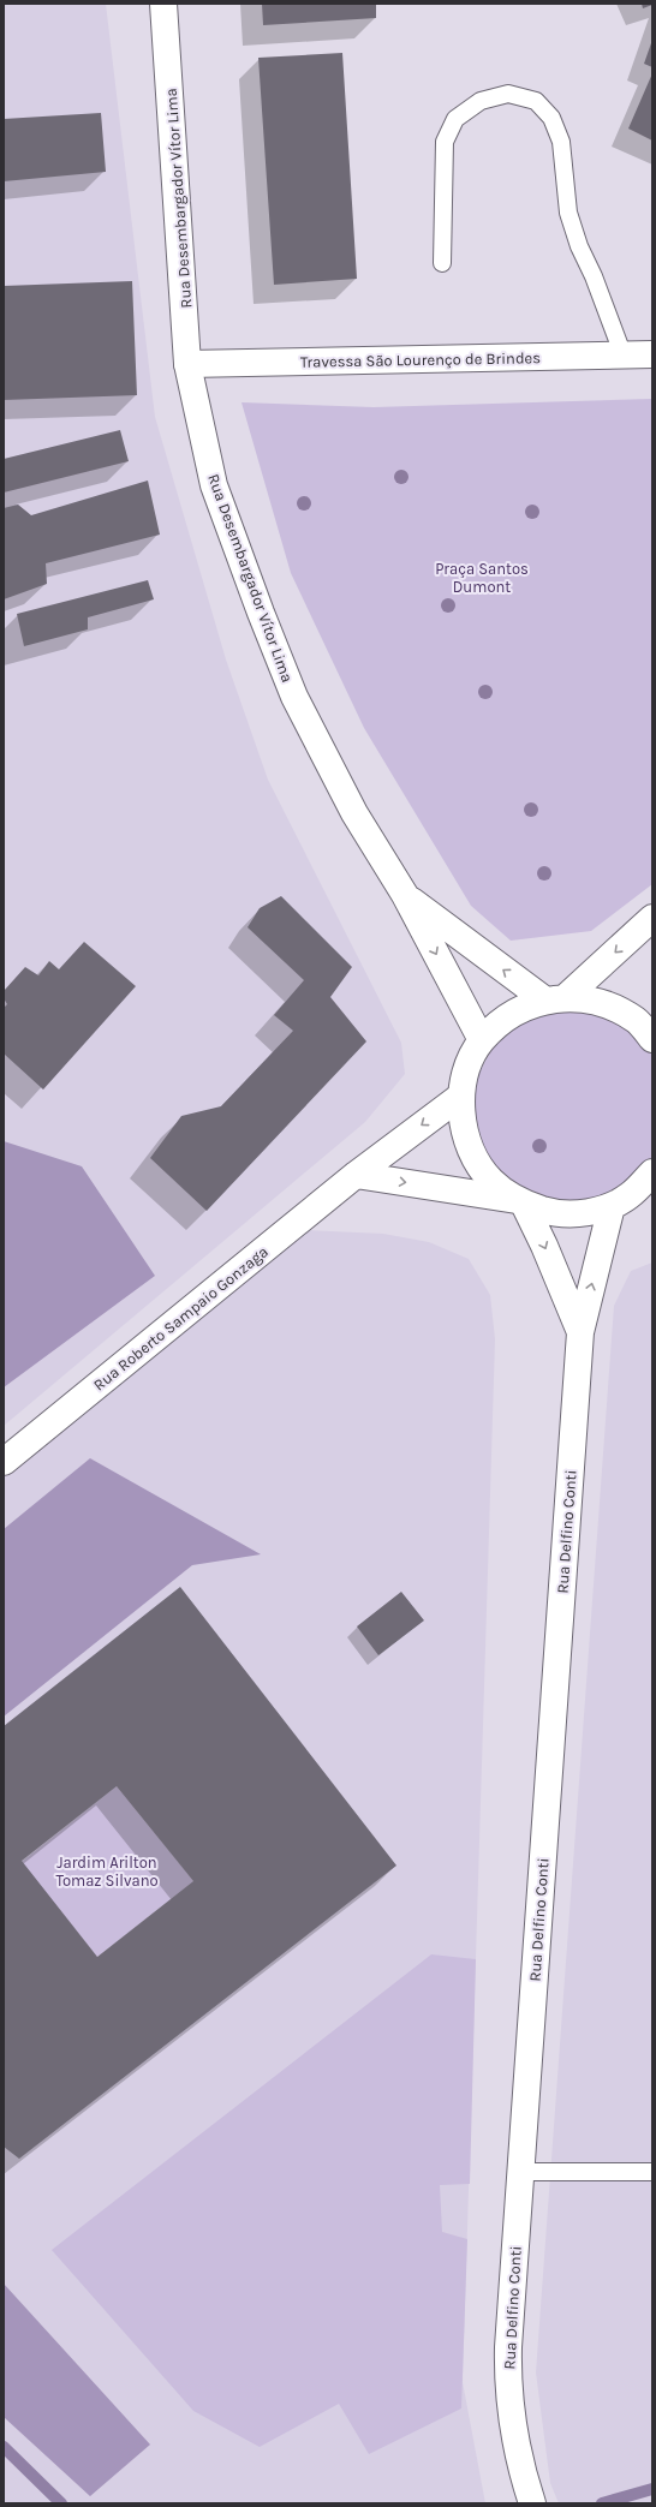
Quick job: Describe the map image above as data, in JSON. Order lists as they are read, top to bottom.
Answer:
{
  "streets": {
    "main road": [
      "Rua Desembargador Vítor Lima",
      "Travessa São Lourenço de Brindes",
      "Rua Roberto Sampaio Gonzaga",
      "Rua Delfino Conti"
    ]
  },
  "crossings": [
    ["Rua Desembargador Vítor Lima", "Travessa São Lourenço de Brindes"]
  ],
  "parks": ["Praça Santos Dumont", "Jardim Arilton Tomaz Silvano"]
}
